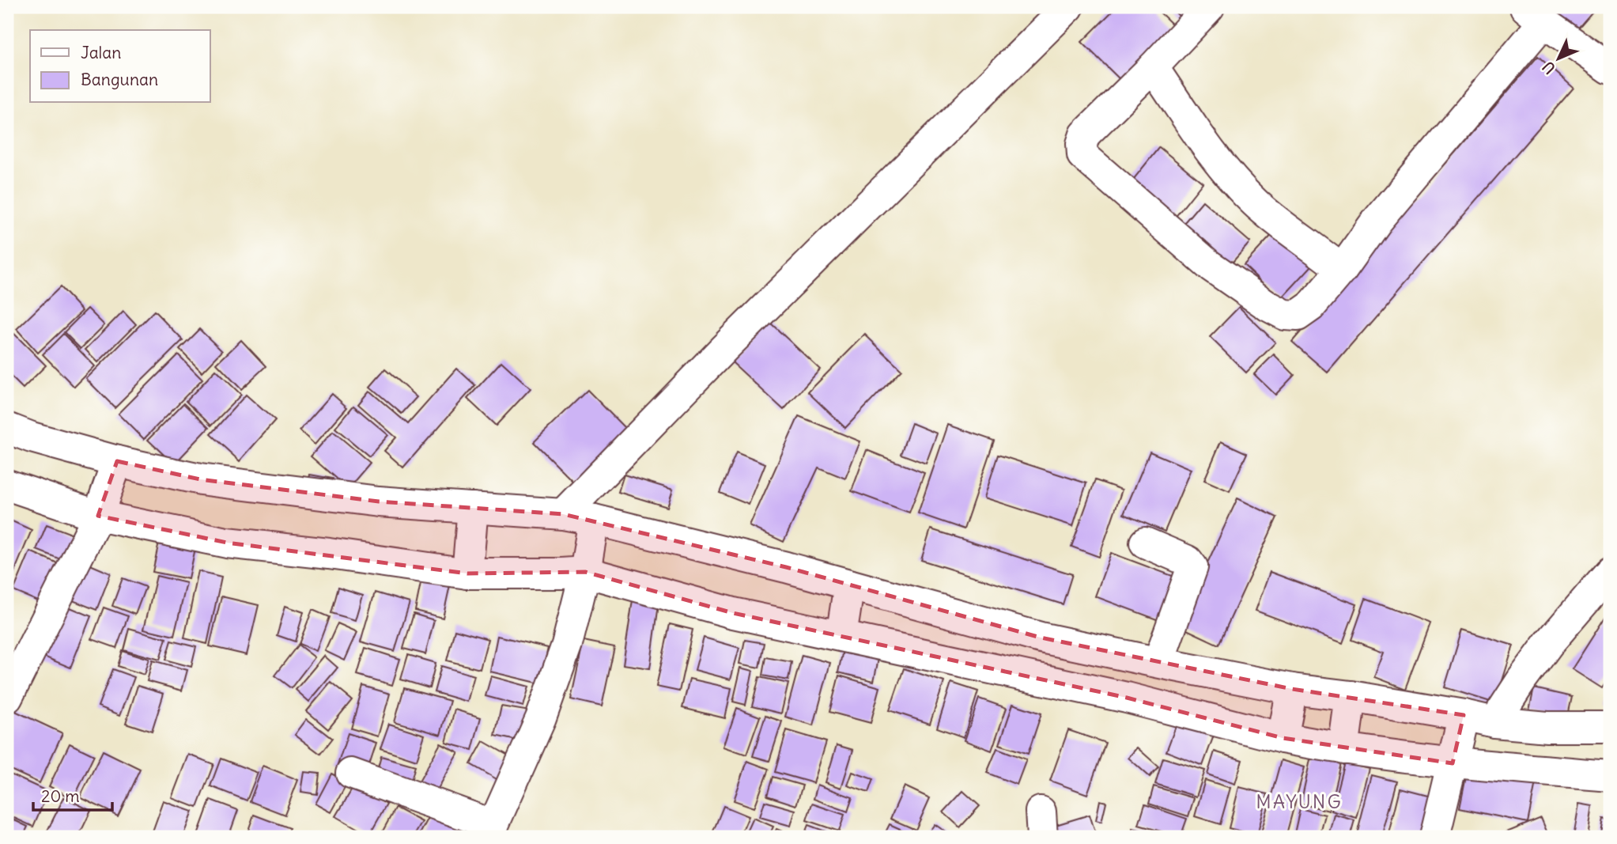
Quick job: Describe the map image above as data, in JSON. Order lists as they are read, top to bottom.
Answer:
{
  "districts": ["MAYUNG"],
  "legend": ["Jalan", "Bangunan"],
  "scale_bar": "20 m",
  "north": "bottom left"
}
